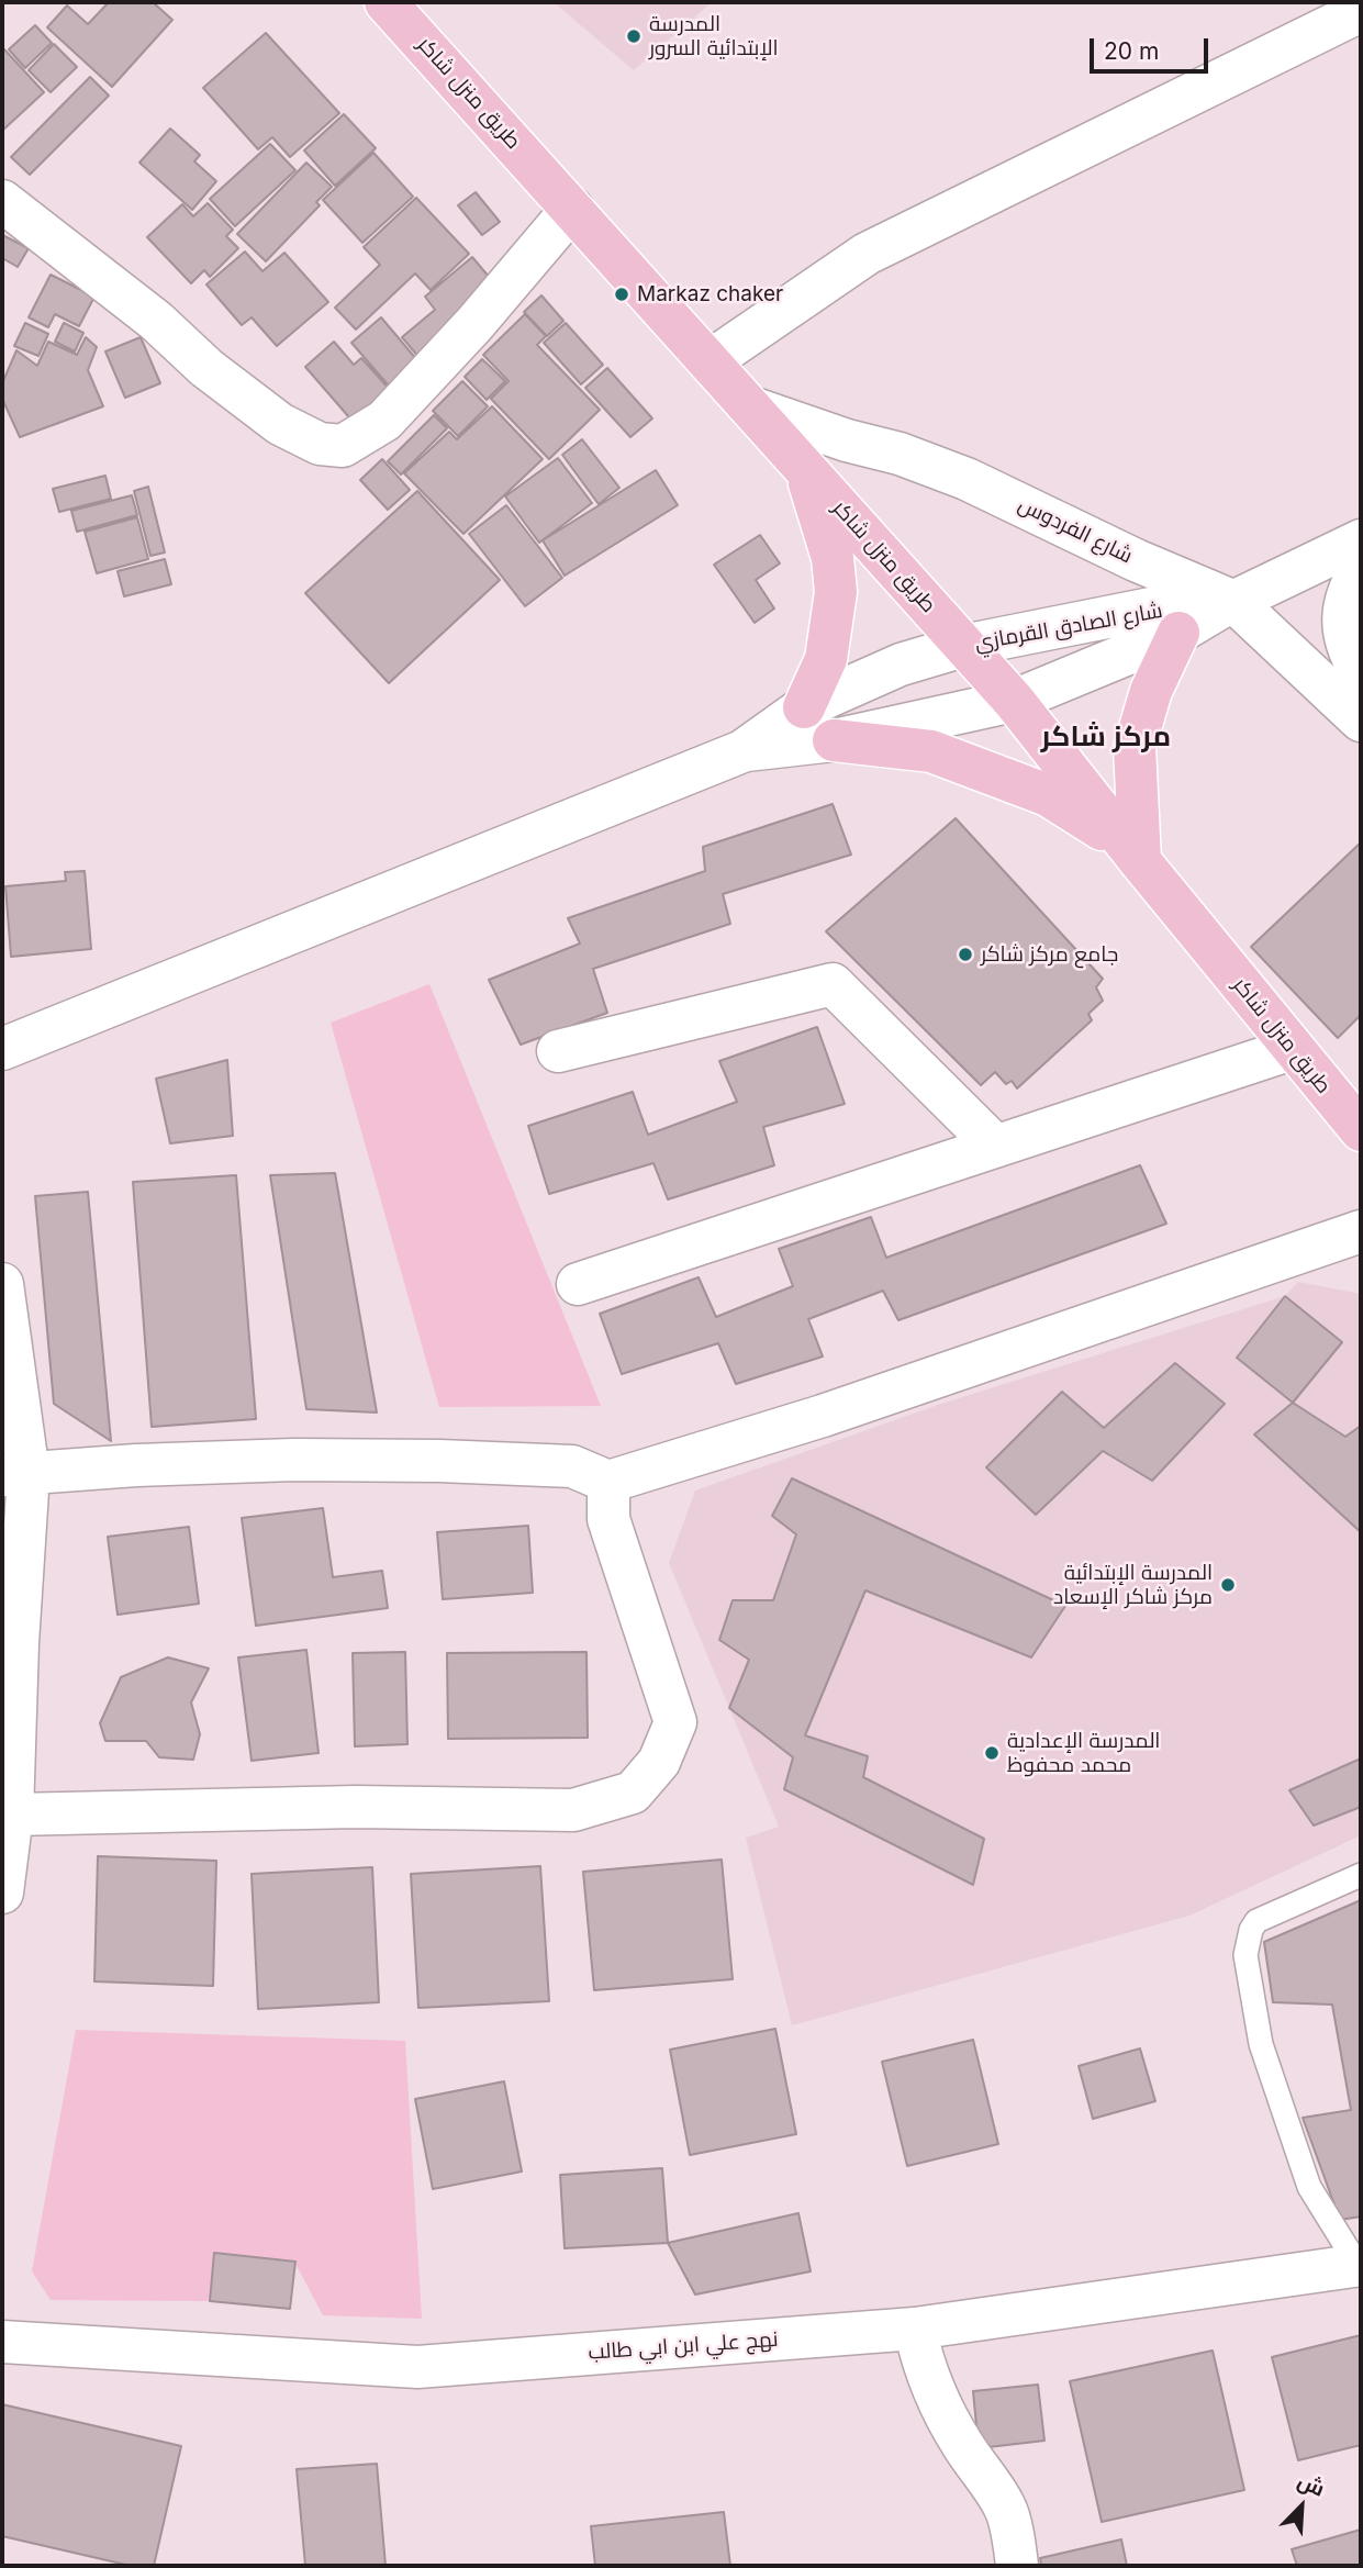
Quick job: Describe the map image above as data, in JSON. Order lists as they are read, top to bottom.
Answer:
{
  "streets": {
    "main road": ["طريق منزل شاكر"],
    "street": ["شارع الفردوس", "شارع الصادق القرمازي", "نهج علي ابن ابي طالب"]
  },
  "crossings": [
    ["طريق منزل شاكر", "شارع الفردوس"],
    ["طريق منزل شاكر", "شارع الصادق القرمازي"],
    ["شارع الفردوس", "شارع الصادق القرمازي"]
  ],
  "districts": ["مركز شاكر"],
  "places": [
    "المدرسة الإبتدائية السرور",
    "Markaz chaker",
    "جامع مركز شاكر",
    "المدرسة الإبتدائية مركز شاكر الإسعاد",
    "المدرسة الإعدادية محمد محفوظ"
  ],
  "scale_bar": "20 m",
  "north": "top right"
}
